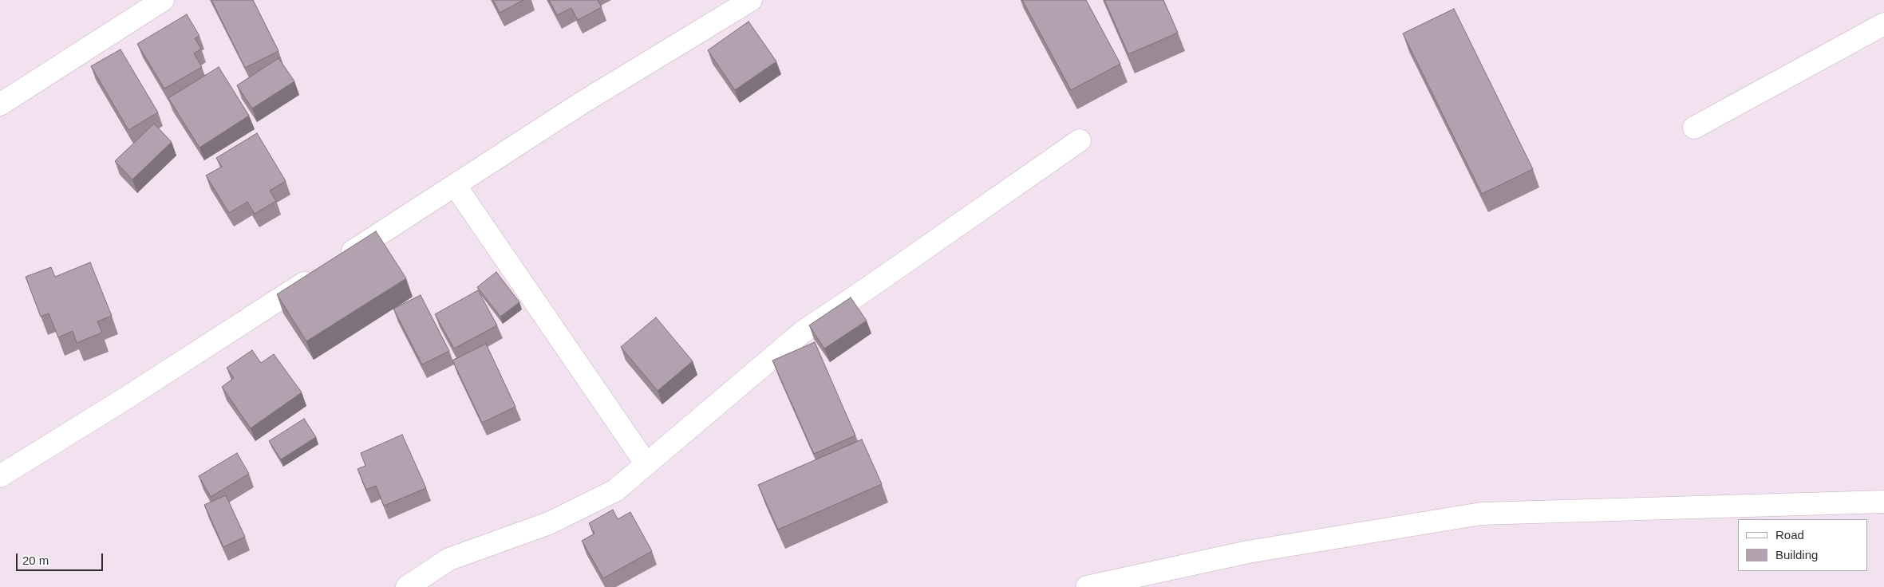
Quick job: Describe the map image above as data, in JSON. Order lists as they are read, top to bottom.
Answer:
{
  "legend": ["Road", "Building"],
  "scale_bar": "20 m"
}
